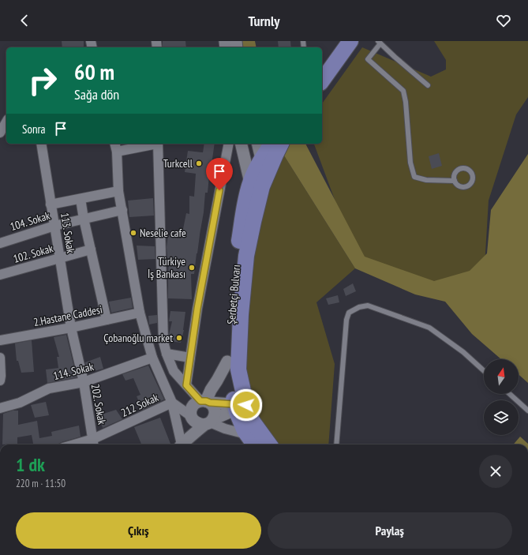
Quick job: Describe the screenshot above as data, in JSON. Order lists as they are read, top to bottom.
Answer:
{
  "streets": {
    "highway": ["Şerbetçi Bulvarı"],
    "street": [
      "104. Sokak",
      "113. Sokak",
      "102. Sokak",
      "2.Hastane Caddesi",
      "114. Sokak",
      "202. Sokak",
      "212 Sokak"
    ]
  },
  "crossings": [
    ["104. Sokak", "113. Sokak"],
    ["113. Sokak", "102. Sokak"],
    ["113. Sokak", "2.Hastane Caddesi"],
    ["113. Sokak", "202. Sokak"],
    ["2.Hastane Caddesi", "202. Sokak"],
    ["114. Sokak", "202. Sokak"],
    ["202. Sokak", "212 Sokak"]
  ],
  "places": [
    "Turkcell",
    "Neselie cafe",
    "Türkiye İş Bankası",
    "Çobanoğlu market"
  ],
  "north": "top",
  "page": {
    "header": "Turnly",
    "turn": ["60 m", "Sağa dön"],
    "then": "Sonra",
    "heading": ["1 dk", "220 m · 11:50"],
    "buttons": ["Çıkış", "Paylaş"]
  }
}
